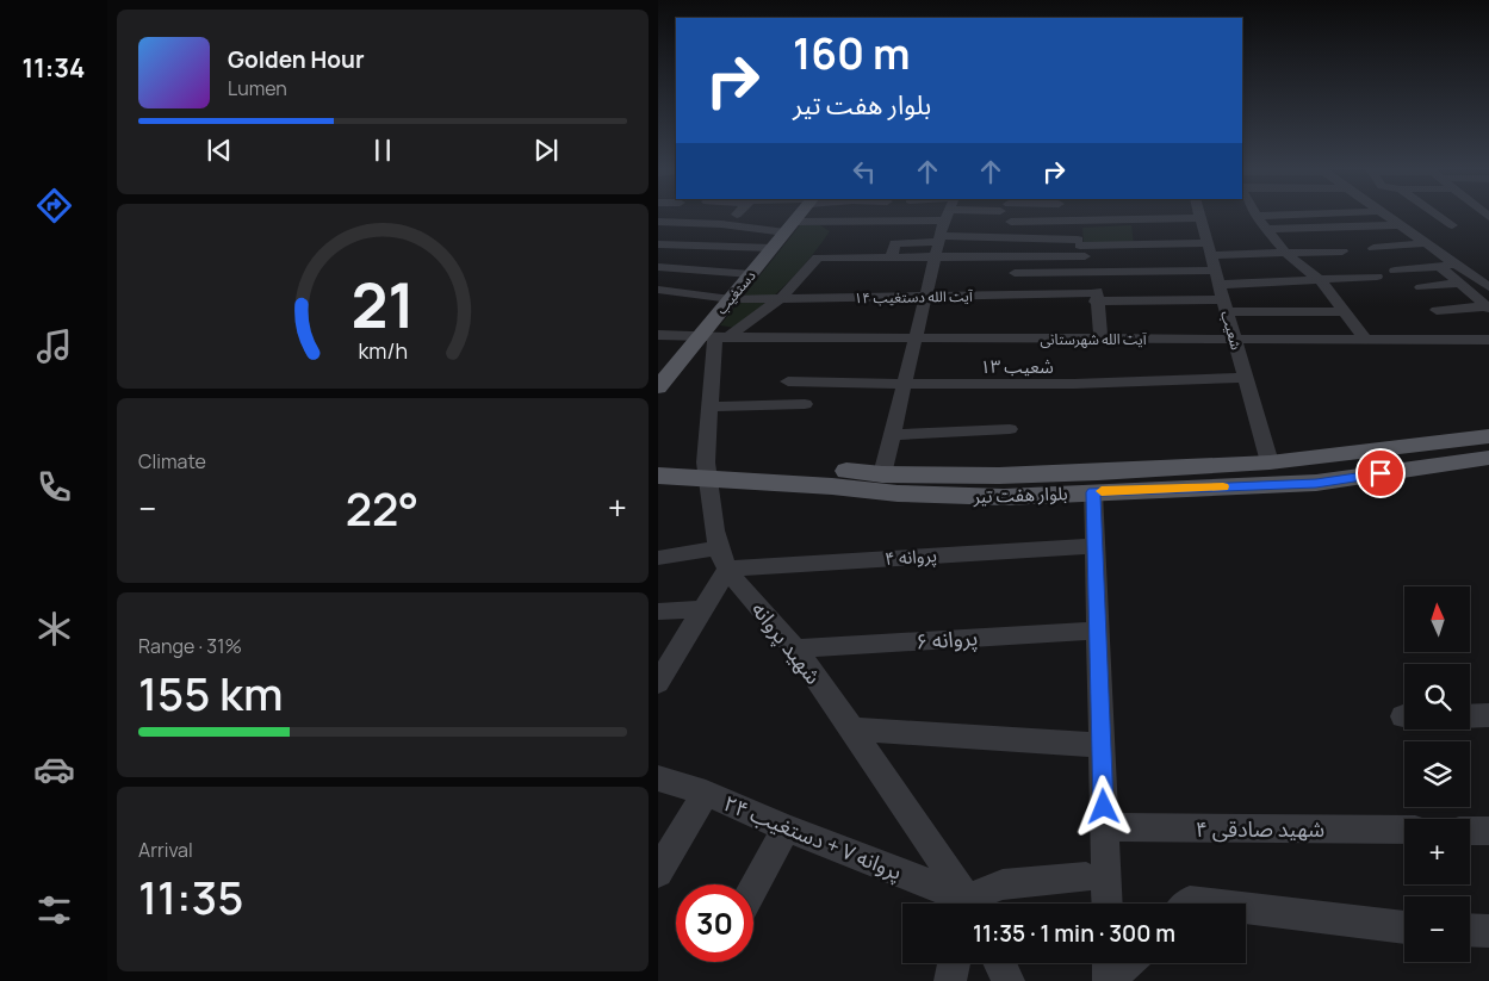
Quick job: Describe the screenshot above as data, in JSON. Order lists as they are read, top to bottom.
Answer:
{
  "streets": {
    "main road": ["دستغیب", "بلوار هفت تیر"],
    "street": [
      "آیت الله دستغیب ۱۴",
      "شعیب",
      "آیت الله شهرستانی",
      "شعیب ۱۳",
      "پروانه ۴",
      "پروانه ۶",
      "شهید پروانه",
      "شهید صادقی ۴",
      "پروانه ۷ + دستغیب ۲۴"
    ]
  },
  "crossings": [
    ["دستغیب", "آیت الله دستغیب ۱۴"],
    ["دستغیب", "آیت الله شهرستانی"],
    ["شعیب", "آیت الله شهرستانی"],
    ["شعیب", "شعیب ۱۳"],
    ["شعیب", "بلوار هفت تیر"],
    ["پروانه ۴", "شهید پروانه"],
    ["پروانه ۶", "شهید پروانه"]
  ],
  "north": "top",
  "page": {
    "tabs": "11:34",
    "turn": ["160 m", "بلوار هفت تیر"],
    "song": ["Golden Hour", "Lumen"],
    "tile": [
      "Climate",
      ["Range · 31%", "155 km"],
      ["Arrival", "11:35"]
    ],
    "heat": ["−", "22°", "+"],
    "map_buttons": ["+", "−"],
    "limit": "30",
    "trip": "11:35 · 1 min · 300 m",
    "gauge": ["21", "km/h"]
  }
}
